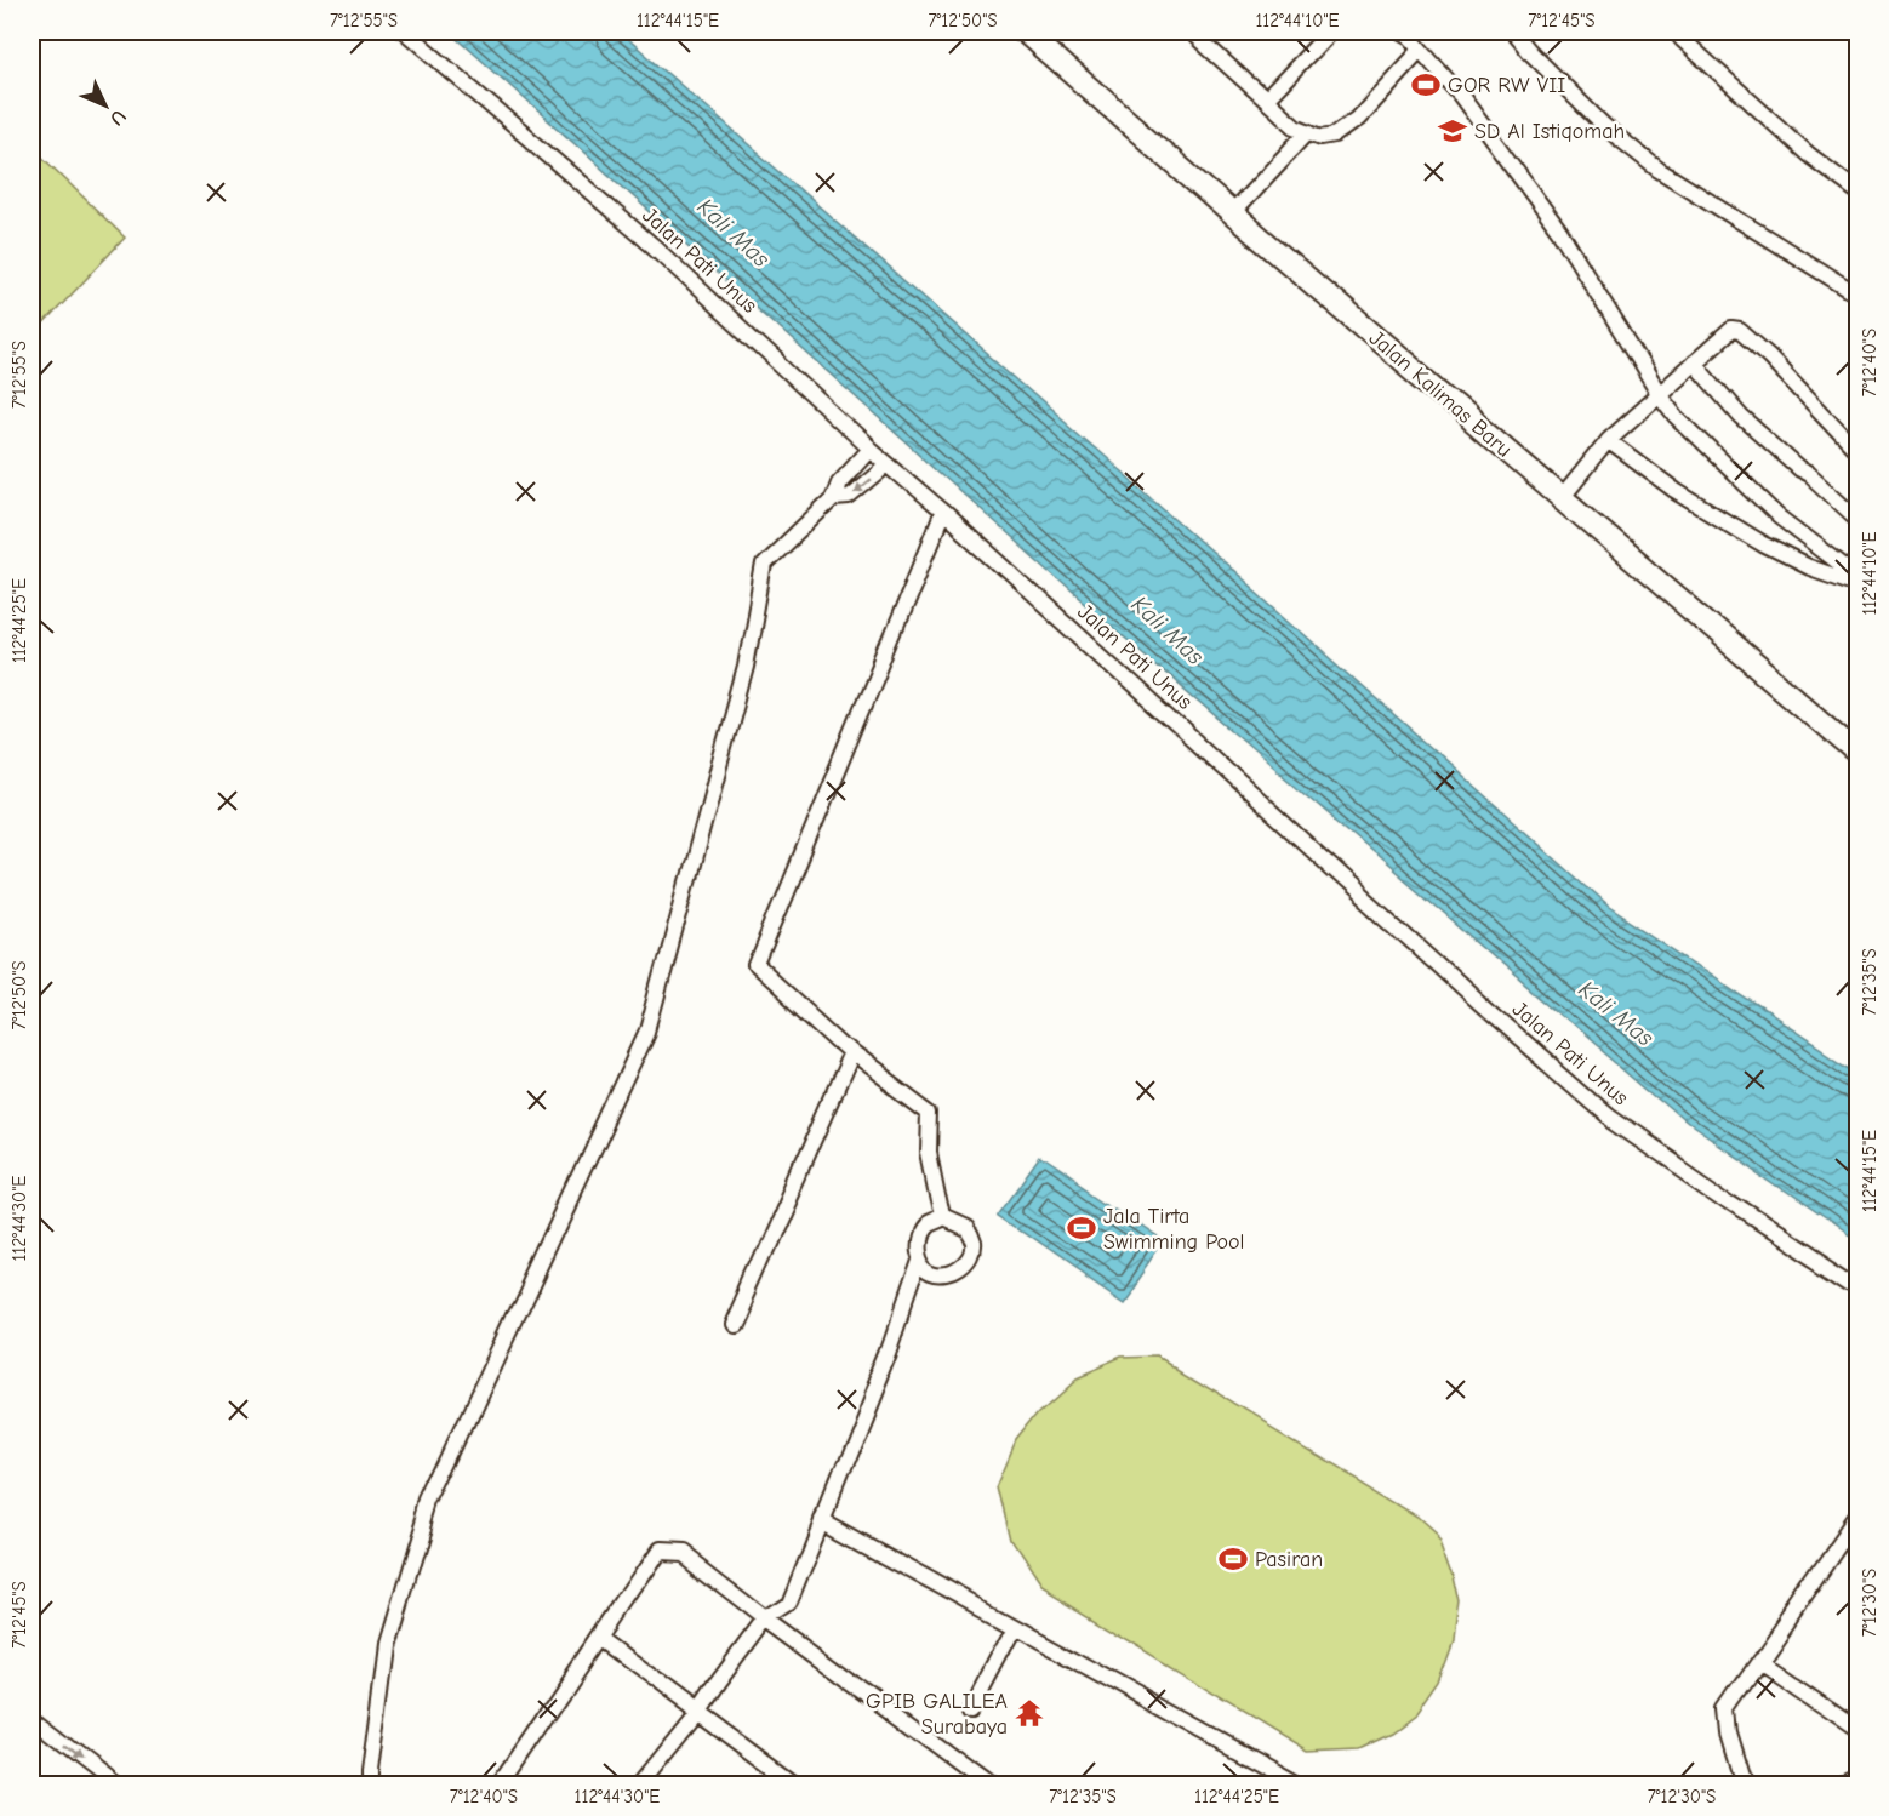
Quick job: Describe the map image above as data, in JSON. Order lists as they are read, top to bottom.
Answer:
{
  "streets": {
    "street": ["Jalan Pati Unus", "Jalan Kalimas Baru"]
  },
  "water": ["Kali Mas"],
  "places": {
    "sports": ["GOR RW VII", "Jala Tirta Swimming Pool", "Pasiran"],
    "school or university": ["SD Al Istiqomah"],
    "temple": ["GPIB GALILEA Surabaya"]
  },
  "north": "bottom right",
  "coordinates": [
    "7°12'55\"S",
    "112°44'15\"E",
    "7°12'50\"S",
    "112°44'10\"E",
    "7°12'45\"S",
    "7°12'40\"S",
    "112°44'25\"E",
    "7°12'35\"S",
    "112°44'30\"E",
    "7°12'30\"S"
  ]
}
